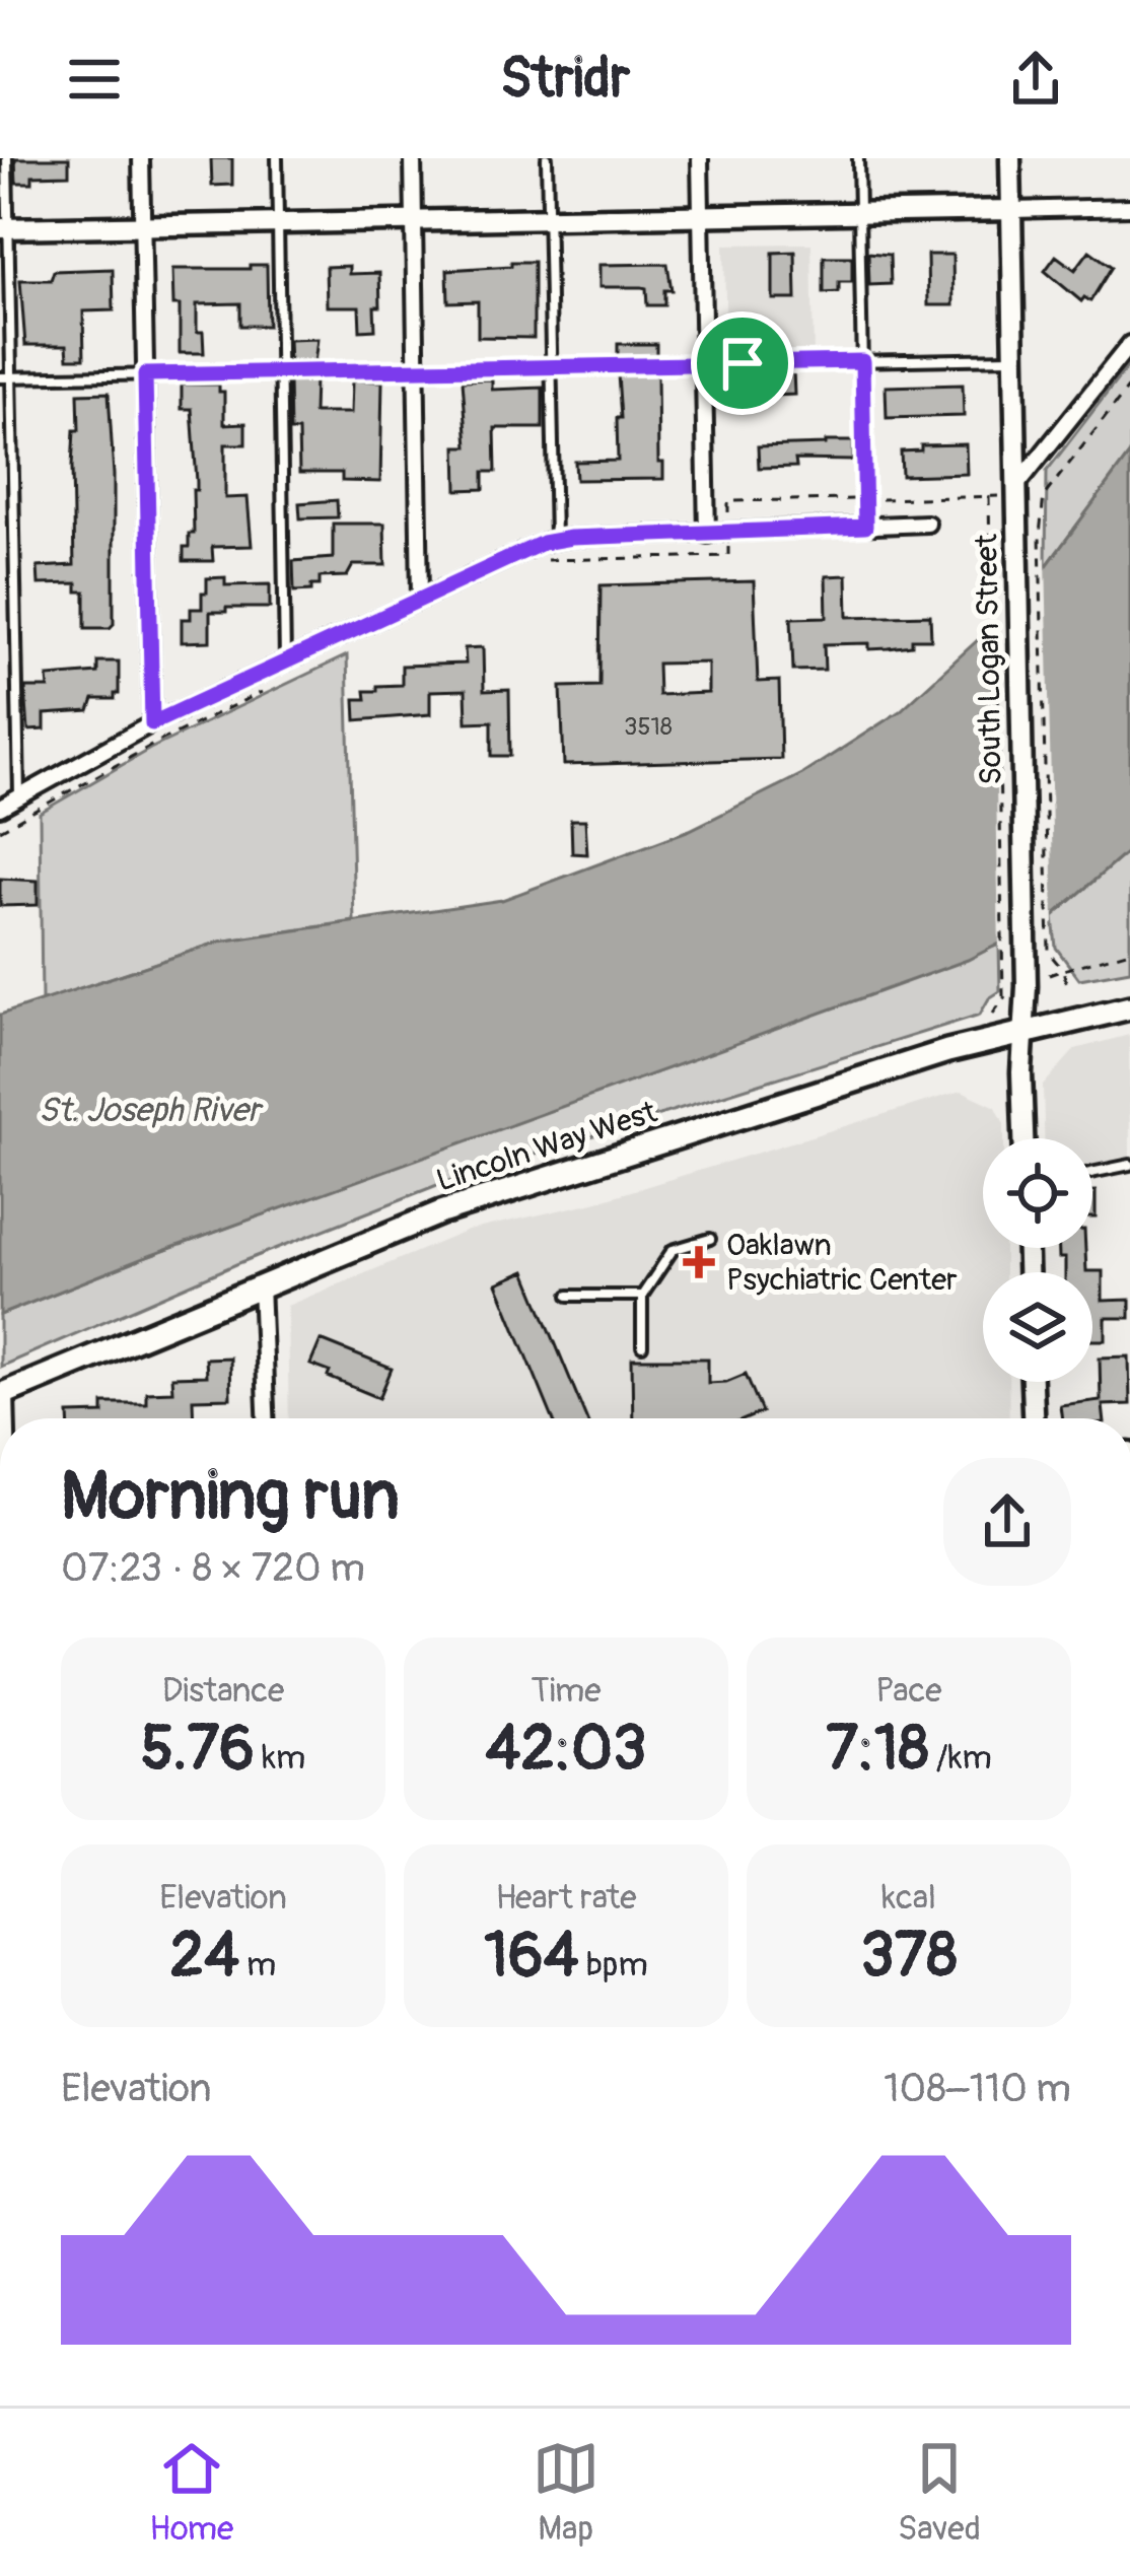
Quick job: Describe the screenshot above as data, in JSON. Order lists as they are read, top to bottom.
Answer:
{
  "streets": {
    "main road": ["Lincoln Way West"],
    "street": ["South Logan Street"]
  },
  "crossings": [
    ["South Logan Street", "Lincoln Way West"]
  ],
  "water": ["St. Joseph River"],
  "places": {
    "health": ["Oaklawn Psychiatric Center"]
  },
  "house_numbers": ["3518"],
  "page": {
    "header": "Stridr",
    "heading": ["Morning run", "07:23 · 8 × 720 m"],
    "stats": [
      ["Distance", "5.76 km"],
      ["Time", "42:03"],
      ["Pace", "7:18 /km"],
      ["Elevation", "24 m"],
      ["Heart rate", "164 bpm"],
      ["kcal", "378"]
    ],
    "chart": ["Elevation", "108–110 m"],
    "tabs": ["Home", "Map", "Saved"]
  }
}
